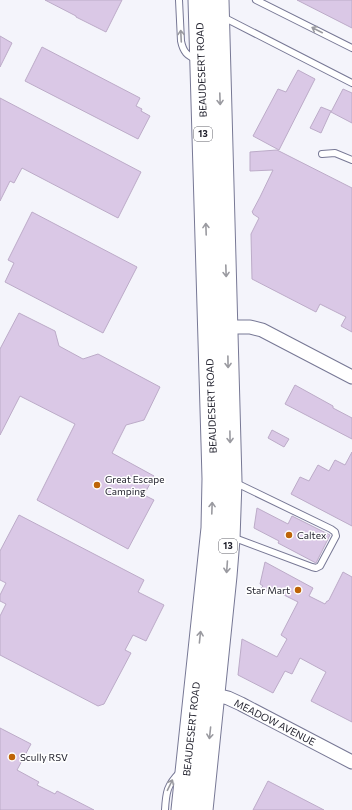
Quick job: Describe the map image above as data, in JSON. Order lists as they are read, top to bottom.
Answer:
{
  "streets": {
    "highway": ["BEAUDESERT ROAD", "13"],
    "street": ["MEADOW AVENUE"]
  },
  "crossings": [
    ["BEAUDESERT ROAD", "MEADOW AVENUE"]
  ],
  "places": [
    "Great Escape Camping",
    "Caltex",
    "Star Mart",
    "Scully RSV"
  ]
}
